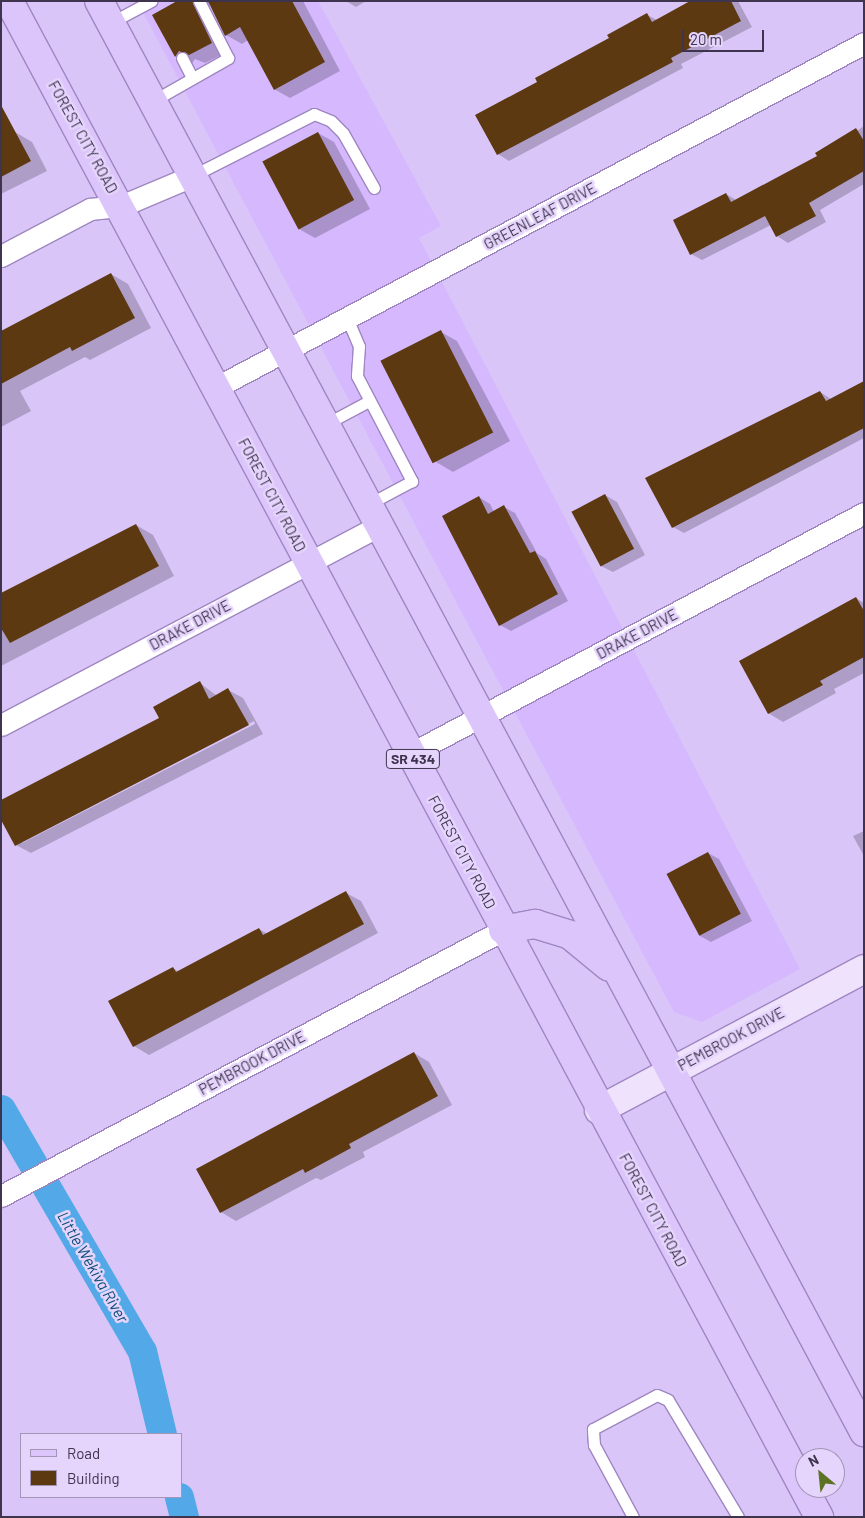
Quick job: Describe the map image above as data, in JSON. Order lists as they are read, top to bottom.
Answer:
{
  "streets": {
    "main road": ["FOREST CITY ROAD", "SR 434"],
    "street": ["GREENLEAF DRIVE", "DRAKE DRIVE", "PEMBROOK DRIVE"]
  },
  "crossings": [
    ["FOREST CITY ROAD", "GREENLEAF DRIVE"],
    ["FOREST CITY ROAD", "DRAKE DRIVE"],
    ["FOREST CITY ROAD", "PEMBROOK DRIVE"]
  ],
  "water": ["Little Wekiva River"],
  "legend": ["Road", "Building"],
  "scale_bar": "20 m",
  "north": "top left"
}
